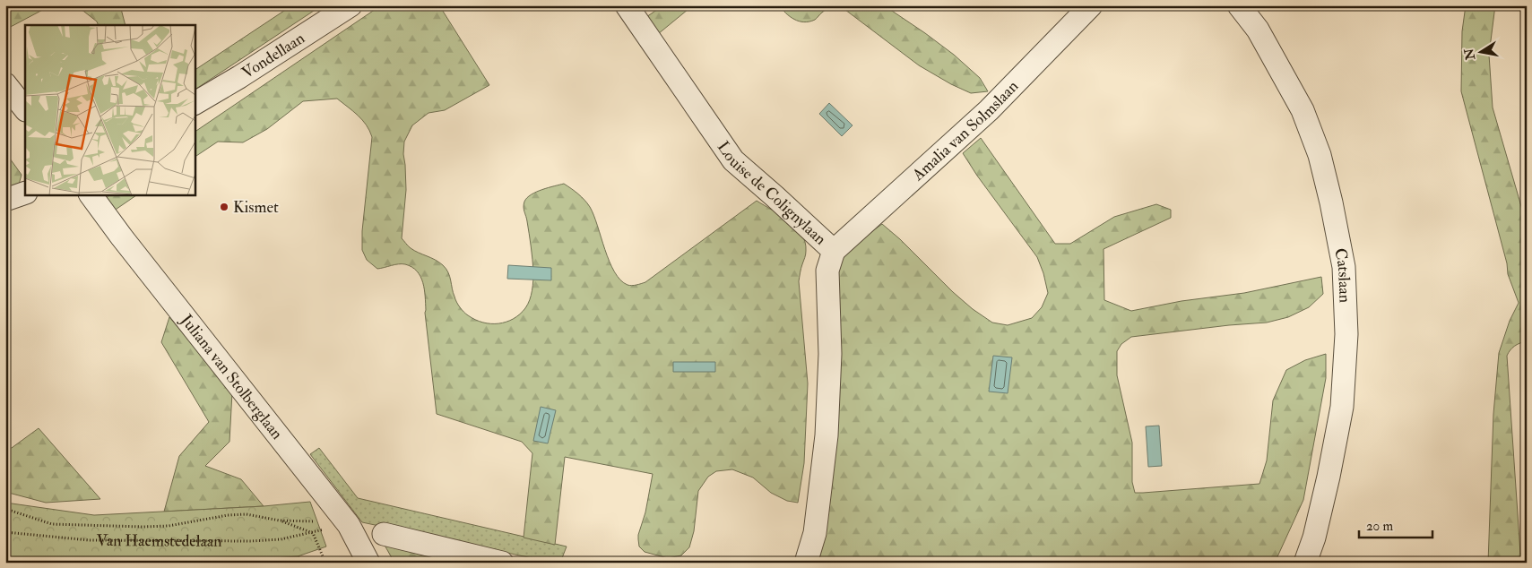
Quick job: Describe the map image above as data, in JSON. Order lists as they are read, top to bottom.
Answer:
{
  "streets": {
    "street": [
      "Vondellaan",
      "Amalia van Solmslaan",
      "Louise de Colignylaan",
      "Catslaan",
      "Juliana van Stolberglaan"
    ],
    "path": ["Van Haemstedelaan"]
  },
  "crossings": [
    ["Amalia van Solmslaan", "Louise de Colignylaan"]
  ],
  "places": ["Kismet"],
  "scale_bar": "20 m",
  "north": "left"
}
